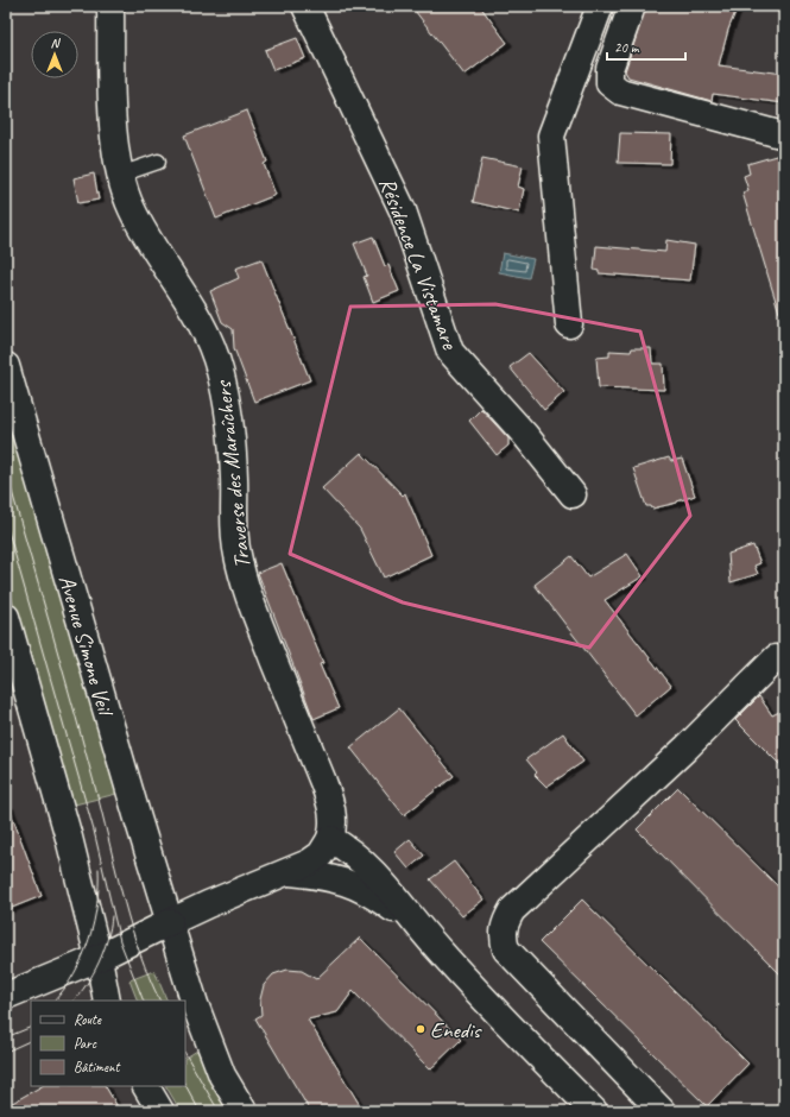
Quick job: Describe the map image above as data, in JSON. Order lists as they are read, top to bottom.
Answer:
{
  "streets": {
    "street": ["Résidence La Vistamare", "Traverse des Maraîchers", "Avenue Simone Veil"]
  },
  "places": ["Enedis"],
  "legend": ["Route", "Parc", "Bâtiment"],
  "scale_bar": "20 m",
  "north": "top"
}
